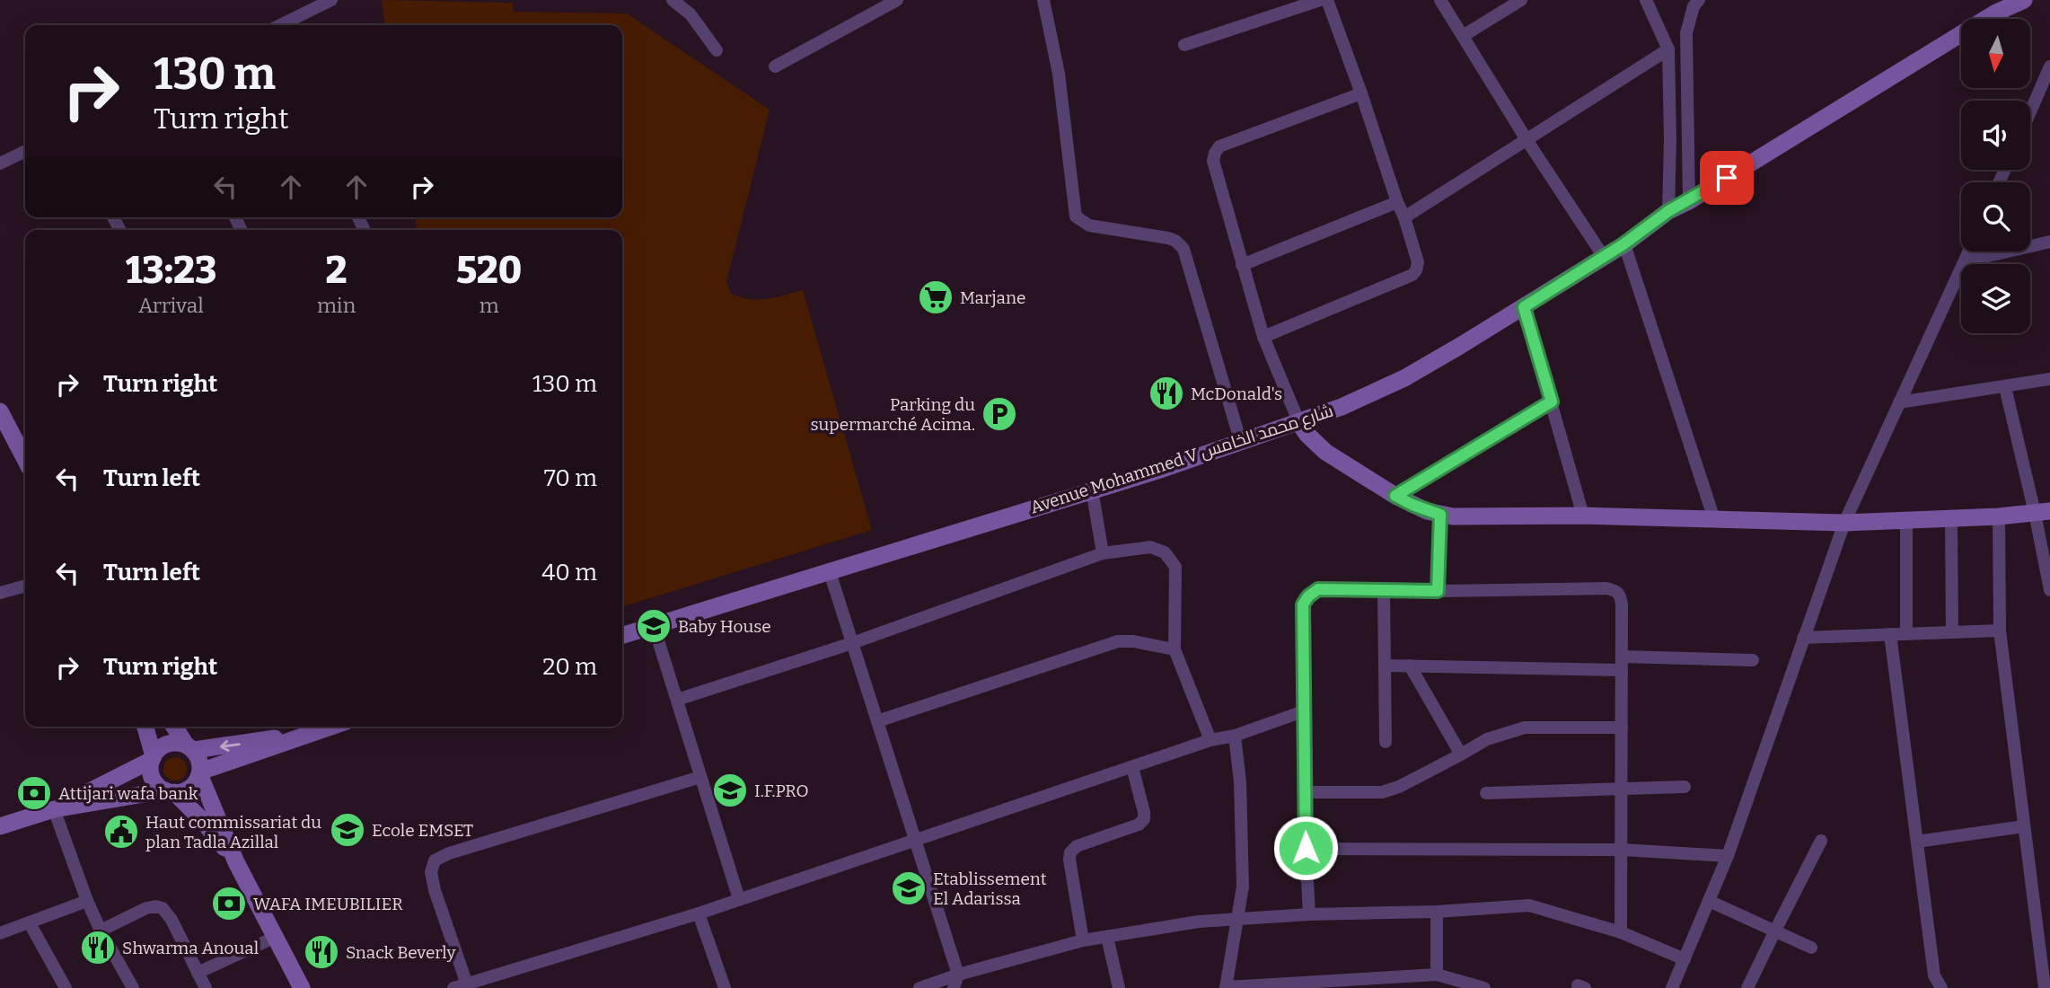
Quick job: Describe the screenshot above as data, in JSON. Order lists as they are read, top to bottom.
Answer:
{
  "streets": {
    "main road": ["Avenue Mohammed V شارع محمد الخامس"]
  },
  "places": {
    "supermarket": ["Marjane"],
    "restaurant": ["McDonald's", "Shwarma Anoual", "Snack Beverly"],
    "parking": ["Parking du supermarché Acima."],
    "school or university": [
      "Baby House",
      "I.F.PRO",
      "Ecole EMSET",
      "Etablissement El Adarissa"
    ],
    "bank": ["Attijari wafa bank", "WAFA IMEUBILIER"],
    "public building": ["Haut commissariat du plan Tadla Azillal"]
  },
  "north": "bottom",
  "page": {
    "turn": ["130 m", "Turn right"],
    "eta": [
      "13:23",
      "Arrival",
      "2",
      "min",
      "520",
      "m"
    ],
    "list": [
      {
        "name": "Turn right",
        "value": "130 m"
      },
      {
        "name": "Turn left",
        "value": "70 m"
      },
      {
        "name": "Turn left",
        "value": "40 m"
      },
      {
        "name": "Turn right",
        "value": "20 m"
      }
    ]
  }
}
